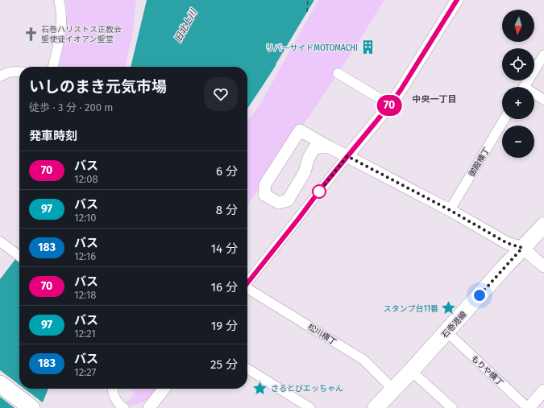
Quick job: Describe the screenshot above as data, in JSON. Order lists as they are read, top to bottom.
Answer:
{
  "streets": {
    "main road": ["石巻港線"],
    "street": ["御殿横丁", "松川横丁", "もりや横丁"]
  },
  "crossings": [
    ["石巻港線", "松川横丁"],
    ["石巻港線", "もりや横丁"]
  ],
  "districts": ["中央一丁目"],
  "water": ["旧北上川"],
  "places": {
    "church": ["石巻ハリストス正教会 聖使徒イオアン聖堂"],
    "building": ["リバーサイドMOTOMACHI"],
    "place": ["スタンプ台11番", "さるとびエッちゃん"]
  },
  "lines": ["bus line 70"],
  "north": "bottom",
  "page": {
    "on_map": "70",
    "map_buttons": ["+", "−"],
    "heading": [
      ["いしのまき元気市場", "徒歩 · 3 分 · 200 m"],
      "発車時刻"
    ],
    "list": [
      {
        "mark": "70",
        "name": "バス",
        "note": "12:08",
        "value": "6 分"
      },
      {
        "mark": "97",
        "name": "バス",
        "note": "12:10",
        "value": "8 分"
      },
      {
        "mark": "183",
        "name": "バス",
        "note": "12:16",
        "value": "14 分"
      },
      {
        "mark": "70",
        "name": "バス",
        "note": "12:18",
        "value": "16 分"
      },
      {
        "mark": "97",
        "name": "バス",
        "note": "12:21",
        "value": "19 分"
      },
      {
        "mark": "183",
        "name": "バス",
        "note": "12:27",
        "value": "25 分"
      }
    ]
  }
}
